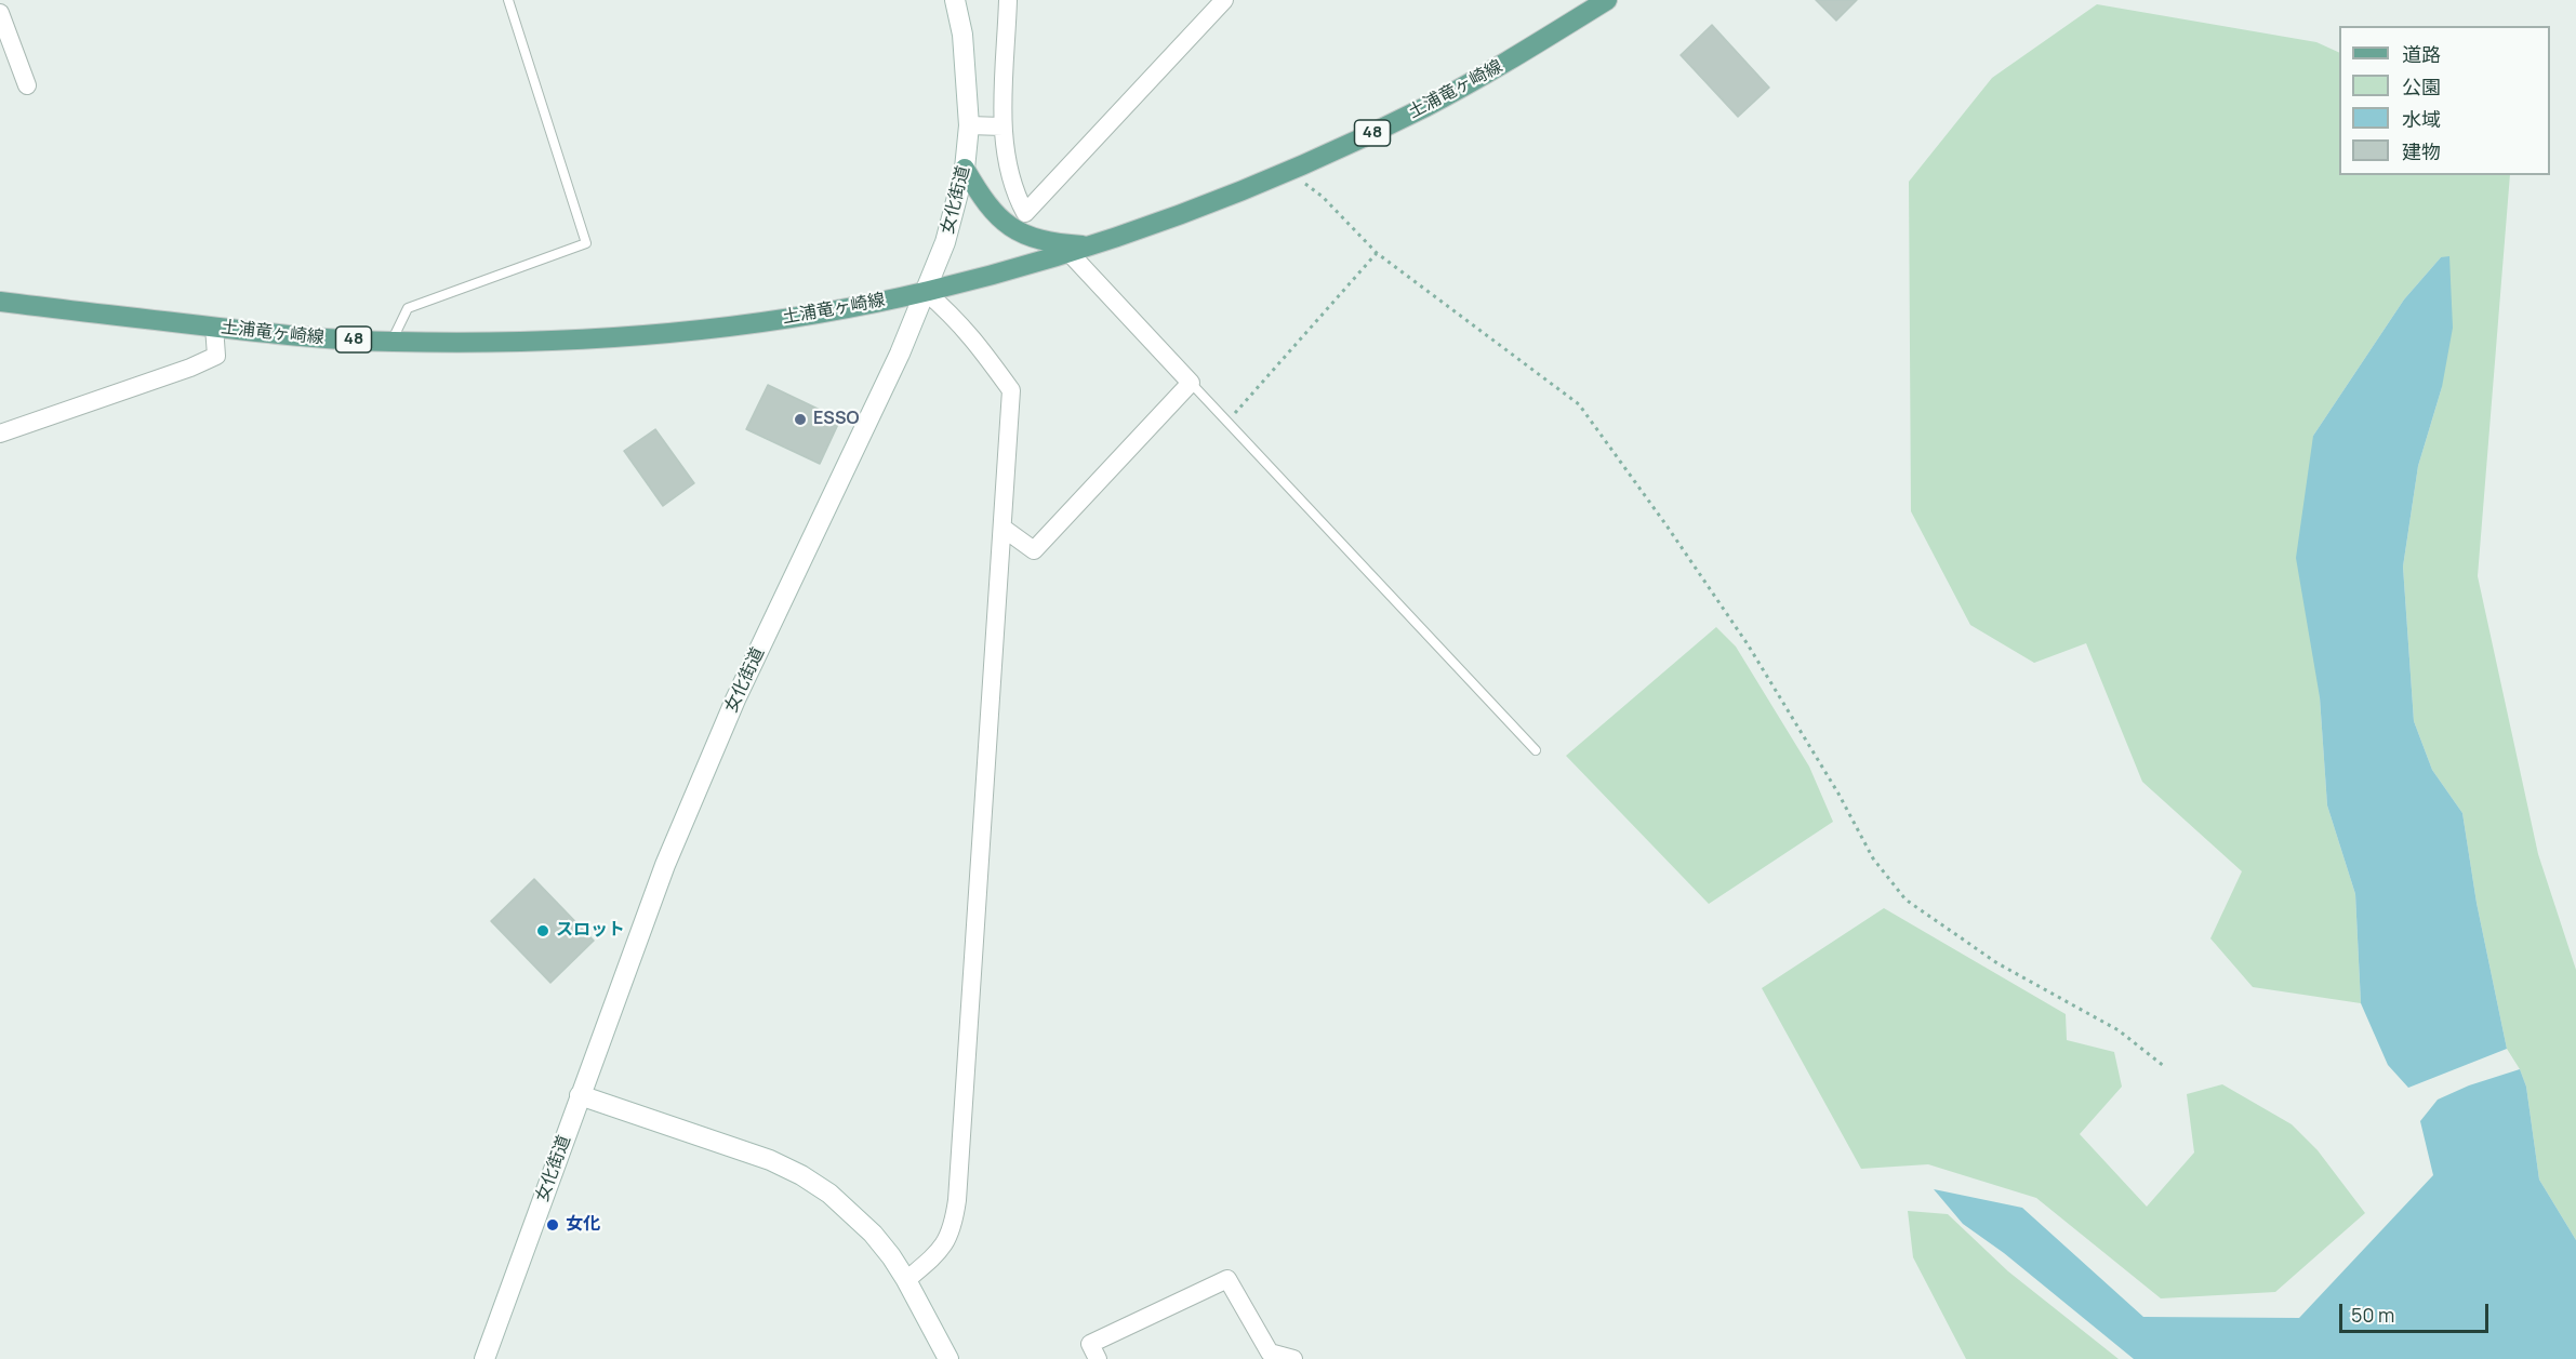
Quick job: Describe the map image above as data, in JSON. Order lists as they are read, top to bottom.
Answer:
{
  "streets": {
    "main road": ["土浦竜ヶ崎線", "48"],
    "street": ["女化街道"]
  },
  "crossings": [
    ["土浦竜ヶ崎線", "女化街道"]
  ],
  "places": ["ESSO", "スロット", "女化"],
  "legend": [
    "道路",
    "公園",
    "水域",
    "建物"
  ],
  "scale_bar": "50 m"
}
